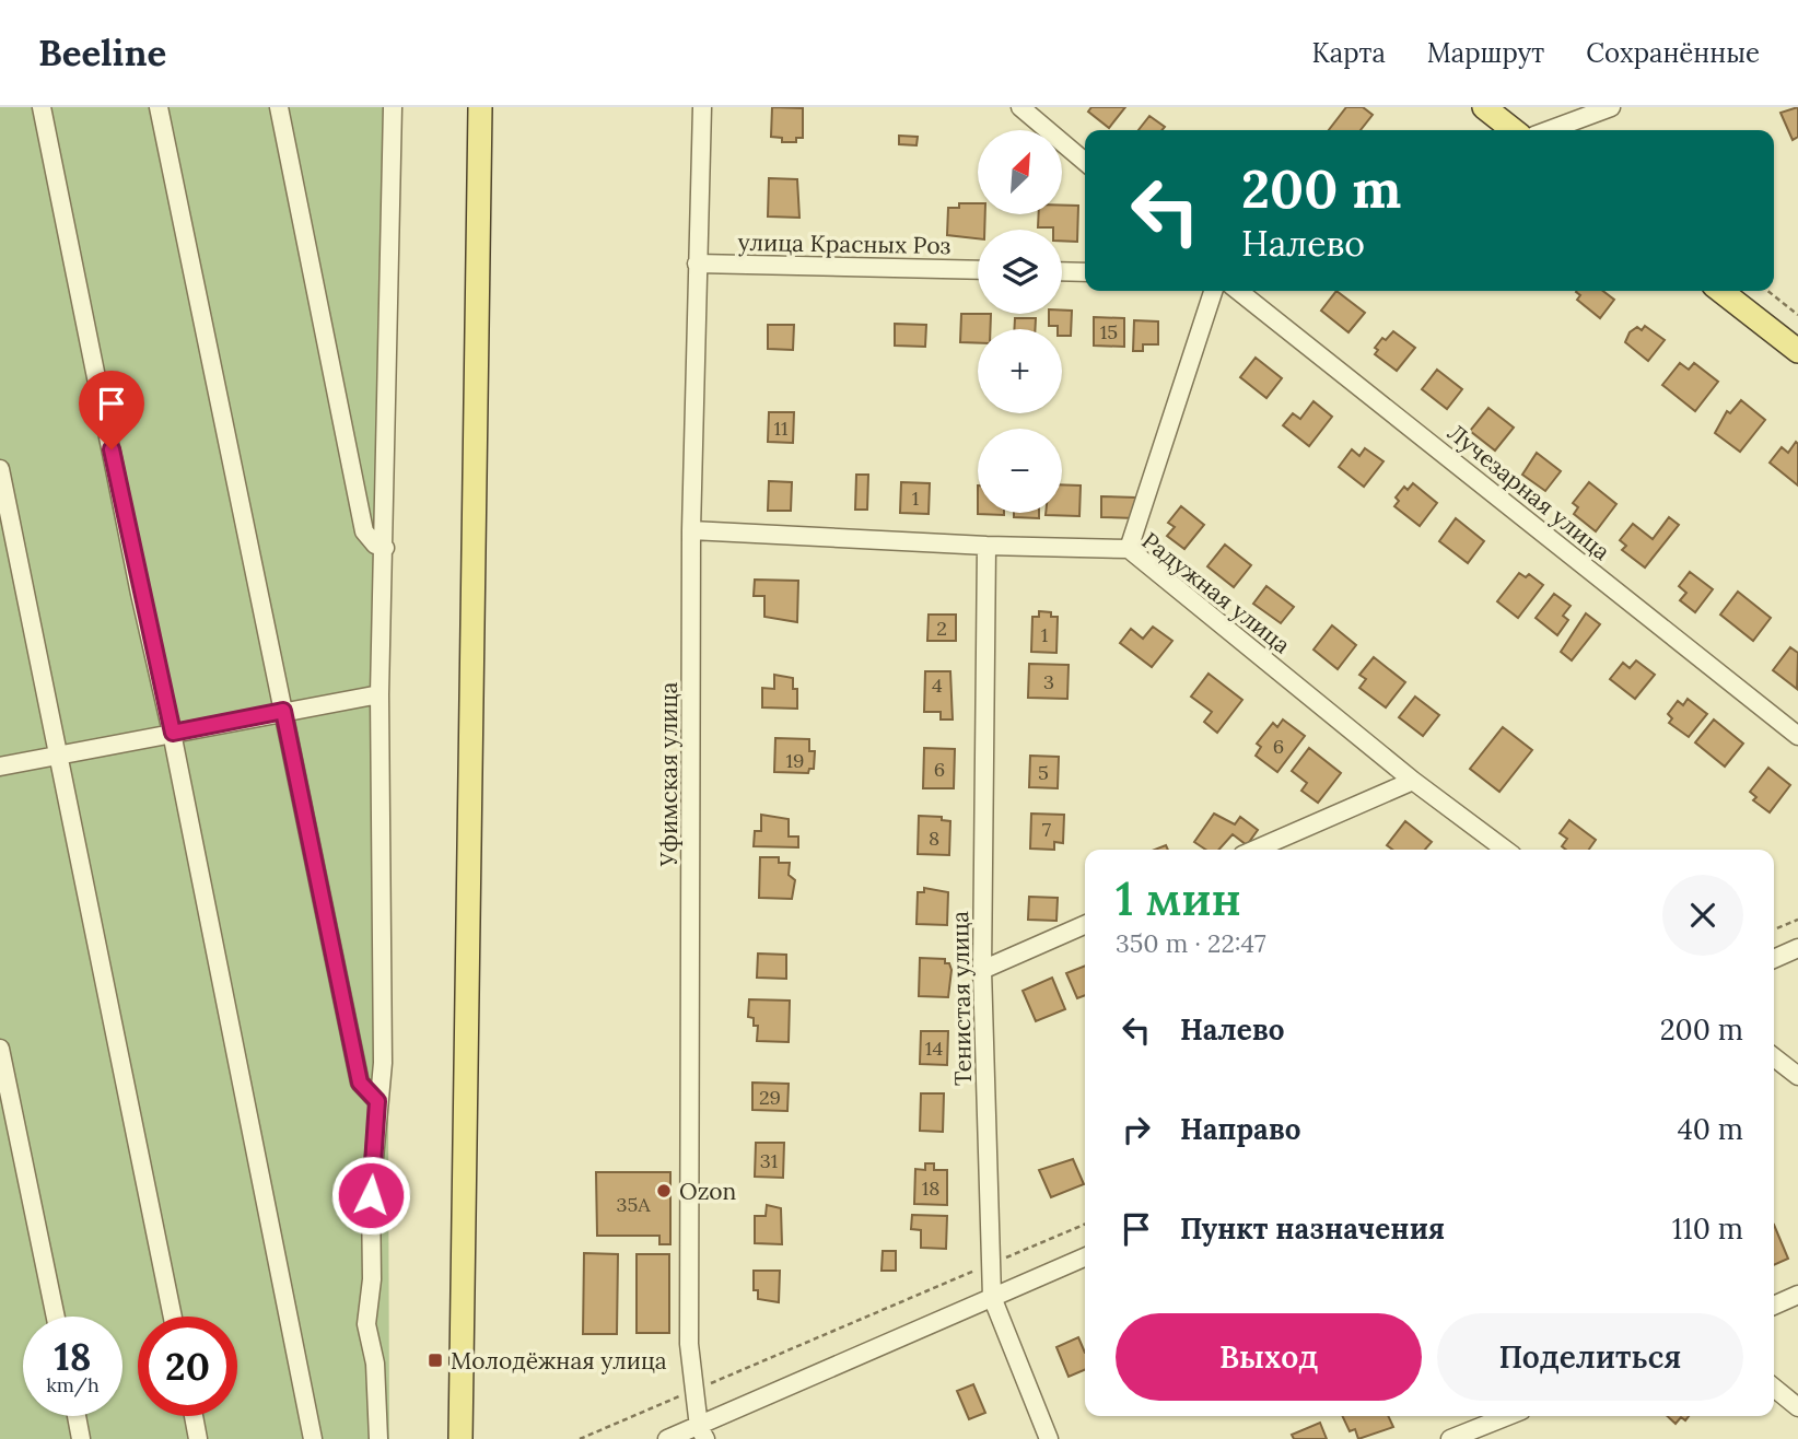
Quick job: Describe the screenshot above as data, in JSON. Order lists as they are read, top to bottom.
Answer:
{
  "streets": {
    "street": [
      "улица Красных Роз",
      "Лучезарная улица",
      "Радужная улица",
      "Уфимская улица",
      "Тенистая улица"
    ]
  },
  "crossings": [
    ["улица Красных Роз", "Уфимская улица"],
    ["Радужная улица", "Уфимская улица"],
    ["Радужная улица", "Тенистая улица"]
  ],
  "places": {
    "other": ["Ozon"],
    "transit": ["Молодёжная улица"]
  },
  "house_numbers": [
    "15",
    "11",
    "1",
    "2",
    "1",
    "3",
    "4",
    "6",
    "19",
    "6",
    "5",
    "7",
    "8",
    "14",
    "29",
    "31",
    "18",
    "35А"
  ],
  "north": "top right",
  "page": {
    "header": "Beeline",
    "nav": ["Карта", "Маршрут", "Сохранённые"],
    "map_buttons": ["+", "−"],
    "turn": ["200 m", "Налево"],
    "heading": ["1 мин", "350 m · 22:47"],
    "list": [
      {
        "name": "Налево",
        "value": "200 m"
      },
      {
        "name": "Направо",
        "value": "40 m"
      },
      {
        "name": "Пункт назначения",
        "value": "110 m"
      }
    ],
    "buttons": ["Выход", "Поделиться"],
    "speed": "18 km/h",
    "limit": "20"
  }
}
